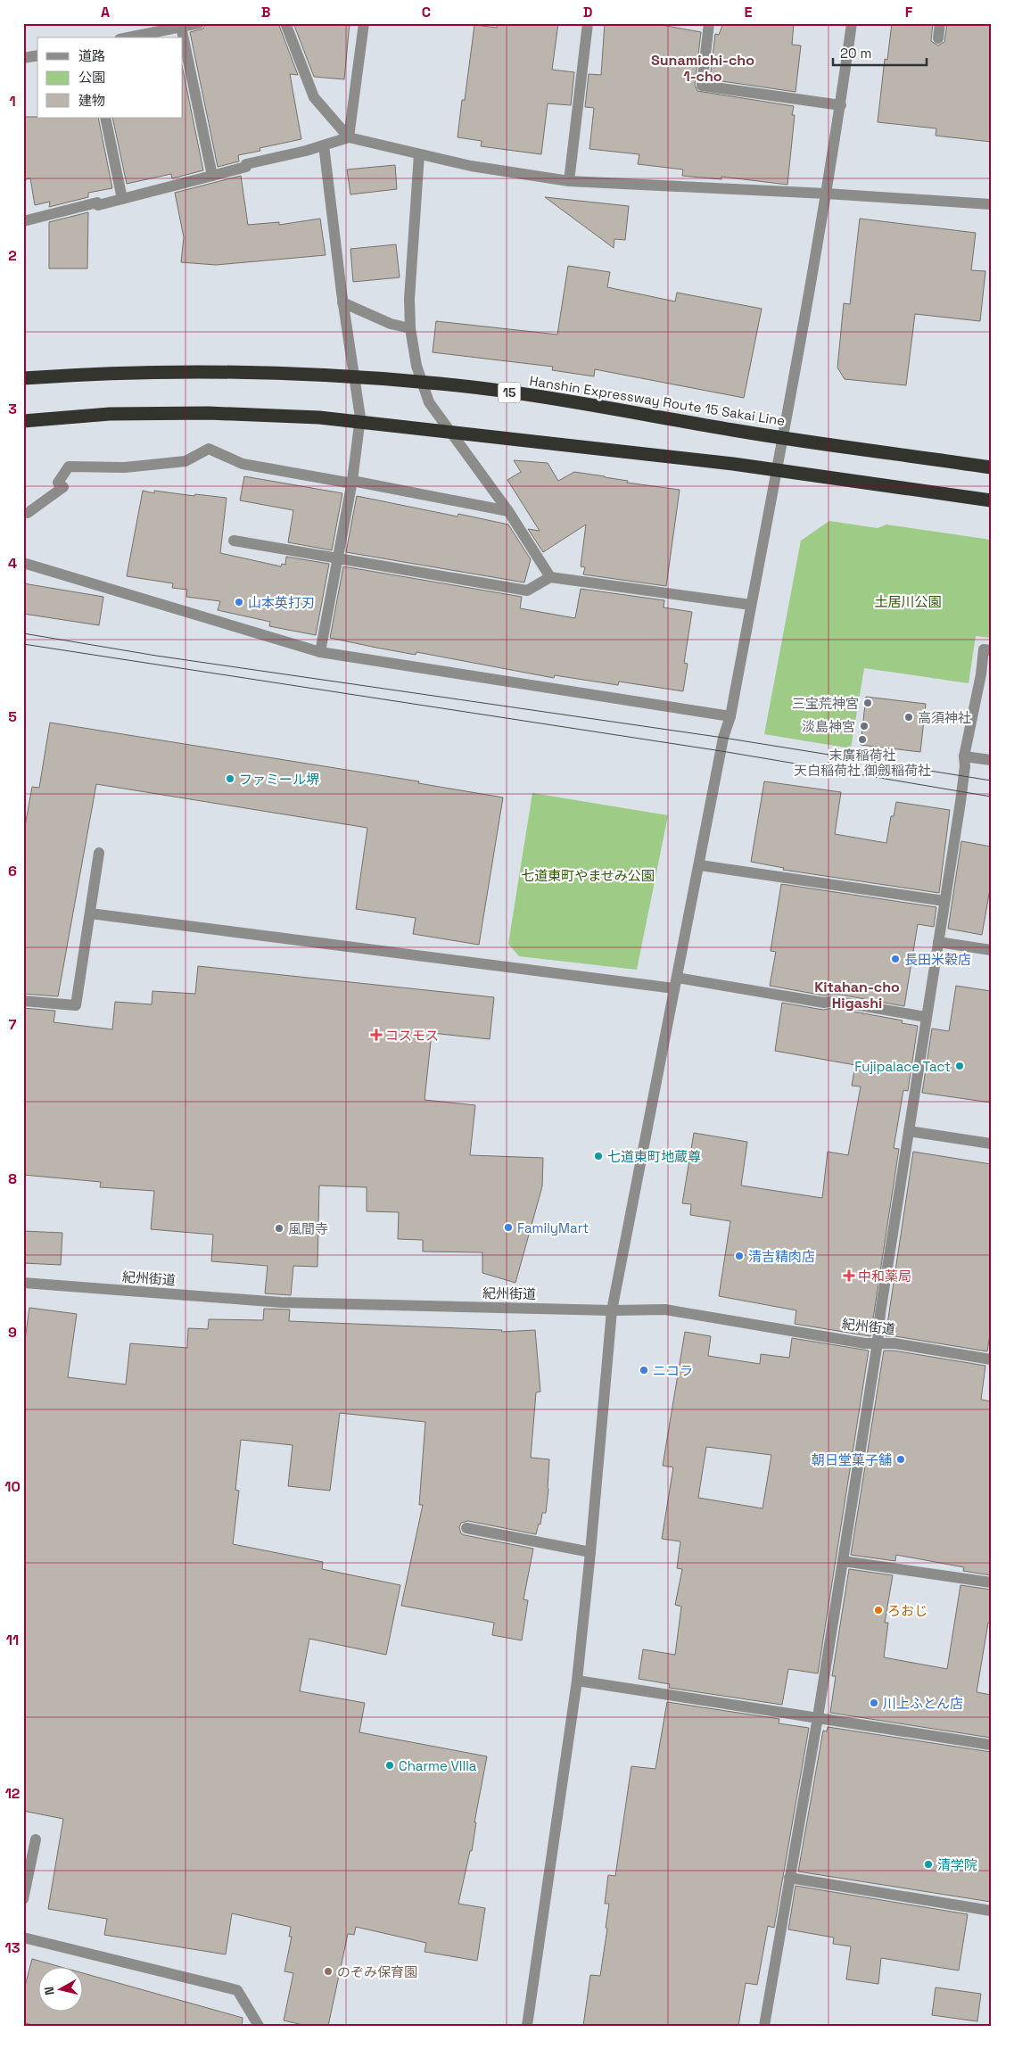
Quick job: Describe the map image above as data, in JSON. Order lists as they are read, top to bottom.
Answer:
{
  "streets": {
    "highway": ["15", "Hanshin Expressway Route 15 Sakai Line"],
    "street": ["紀州街道"]
  },
  "districts": ["Sunamichi-cho 1-cho", "Kitahan-cho Higashi"],
  "parks": ["土居川公園", "七道東町やませみ公園"],
  "places": {
    "other": [
      "山本英打刃",
      "三宝荒神宮",
      "高須神社",
      "淡島神宮",
      "末廣稲荷社 天白稲荷社 御劔稲荷社",
      "ファミール堺",
      "長田米穀店",
      "Fujipalace Tact",
      "七道東町地蔵尊",
      "FamilyMart",
      "風間寺",
      "清吉精肉店",
      "ニコラ",
      "朝日堂菓子舗",
      "ろおじ",
      "川上ふとん店",
      "Charme VIlla",
      "清学院",
      "のぞみ保育園"
    ],
    "health": ["コスモス", "中和薬局"]
  },
  "legend": ["道路", "公園", "建物"],
  "scale_bar": "20 m",
  "north": "left",
  "grid": {
    "columns": [
      "A",
      "B",
      "C",
      "D",
      "E",
      "F"
    ],
    "rows": [
      "1",
      "2",
      "3",
      "4",
      "5",
      "6",
      "7",
      "8",
      "9",
      "10",
      "11",
      "12",
      "13"
    ]
  }
}
